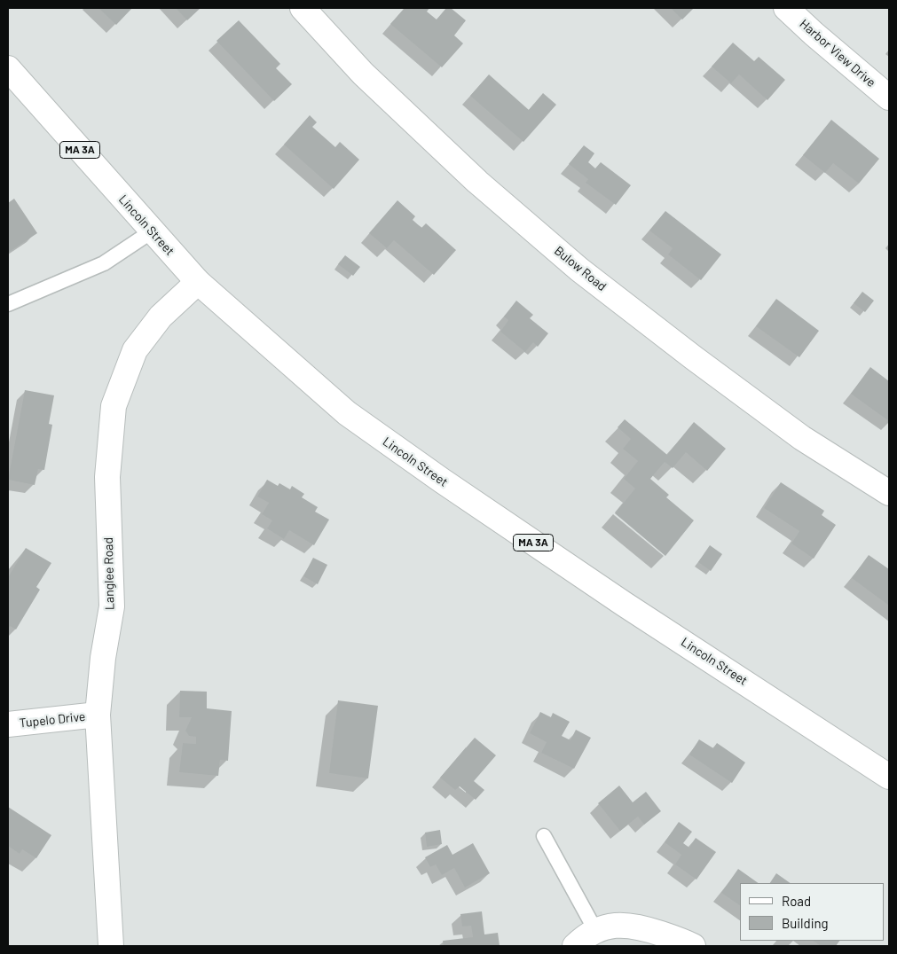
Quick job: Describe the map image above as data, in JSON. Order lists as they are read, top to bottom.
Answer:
{
  "streets": {
    "street": [
      "Harbor View Drive",
      "MA 3A",
      "Lincoln Street",
      "Bulow Road",
      "Langlee Road",
      "Tupelo Drive"
    ]
  },
  "crossings": [
    ["Lincoln Street", "Langlee Road"],
    ["Langlee Road", "Tupelo Drive"]
  ],
  "legend": ["Road", "Building"]
}
